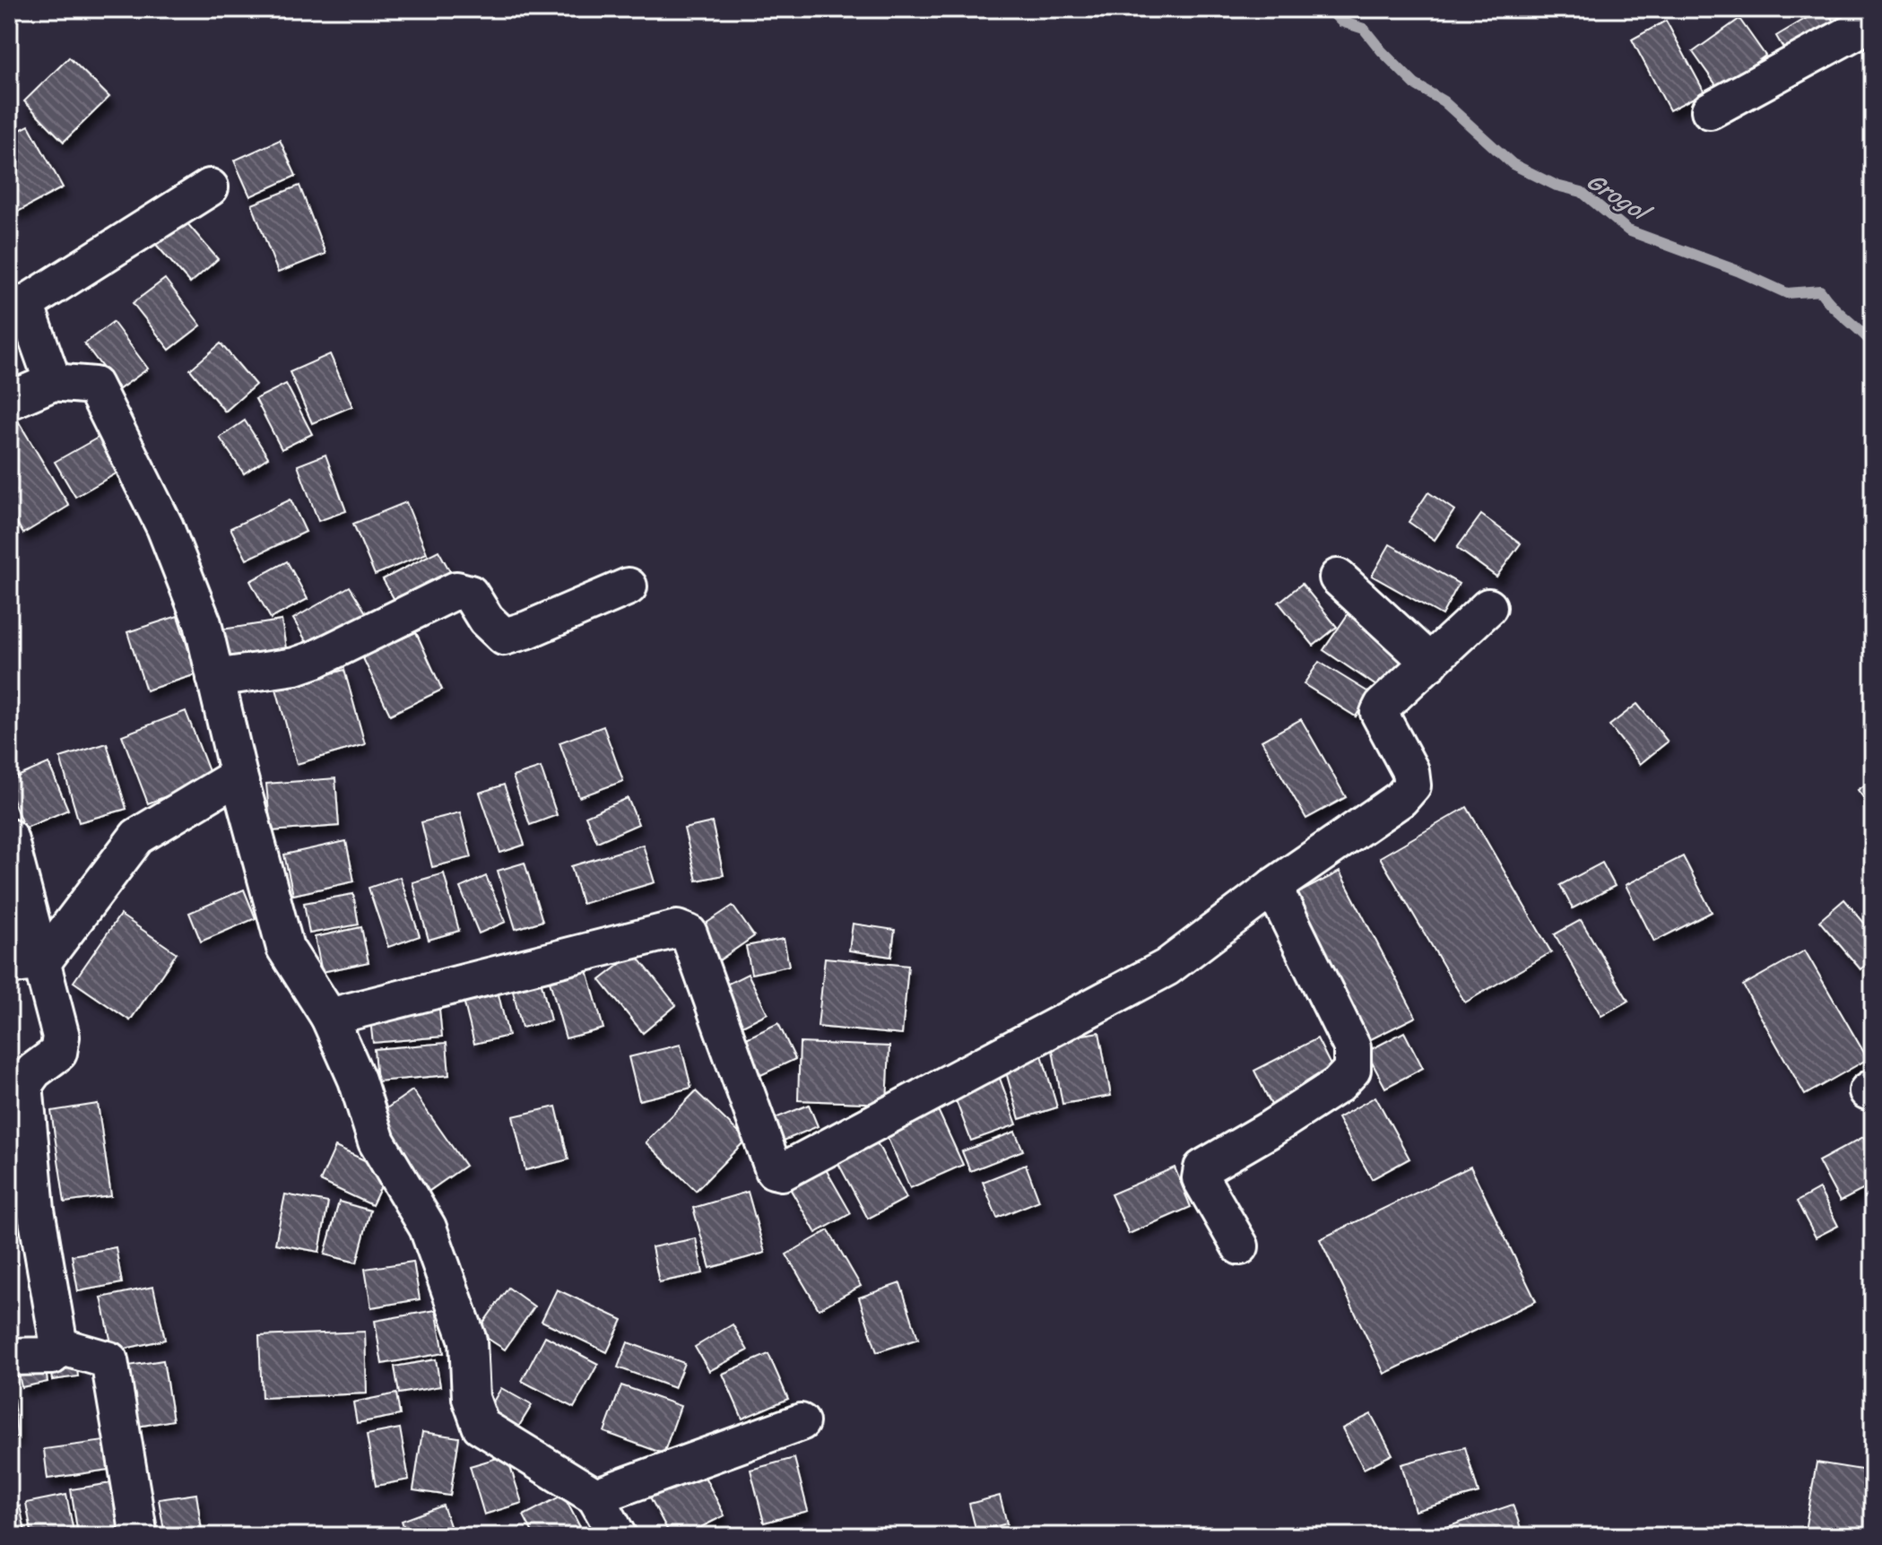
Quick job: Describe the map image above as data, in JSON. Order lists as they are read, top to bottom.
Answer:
{
  "water": ["Grogol"]
}
